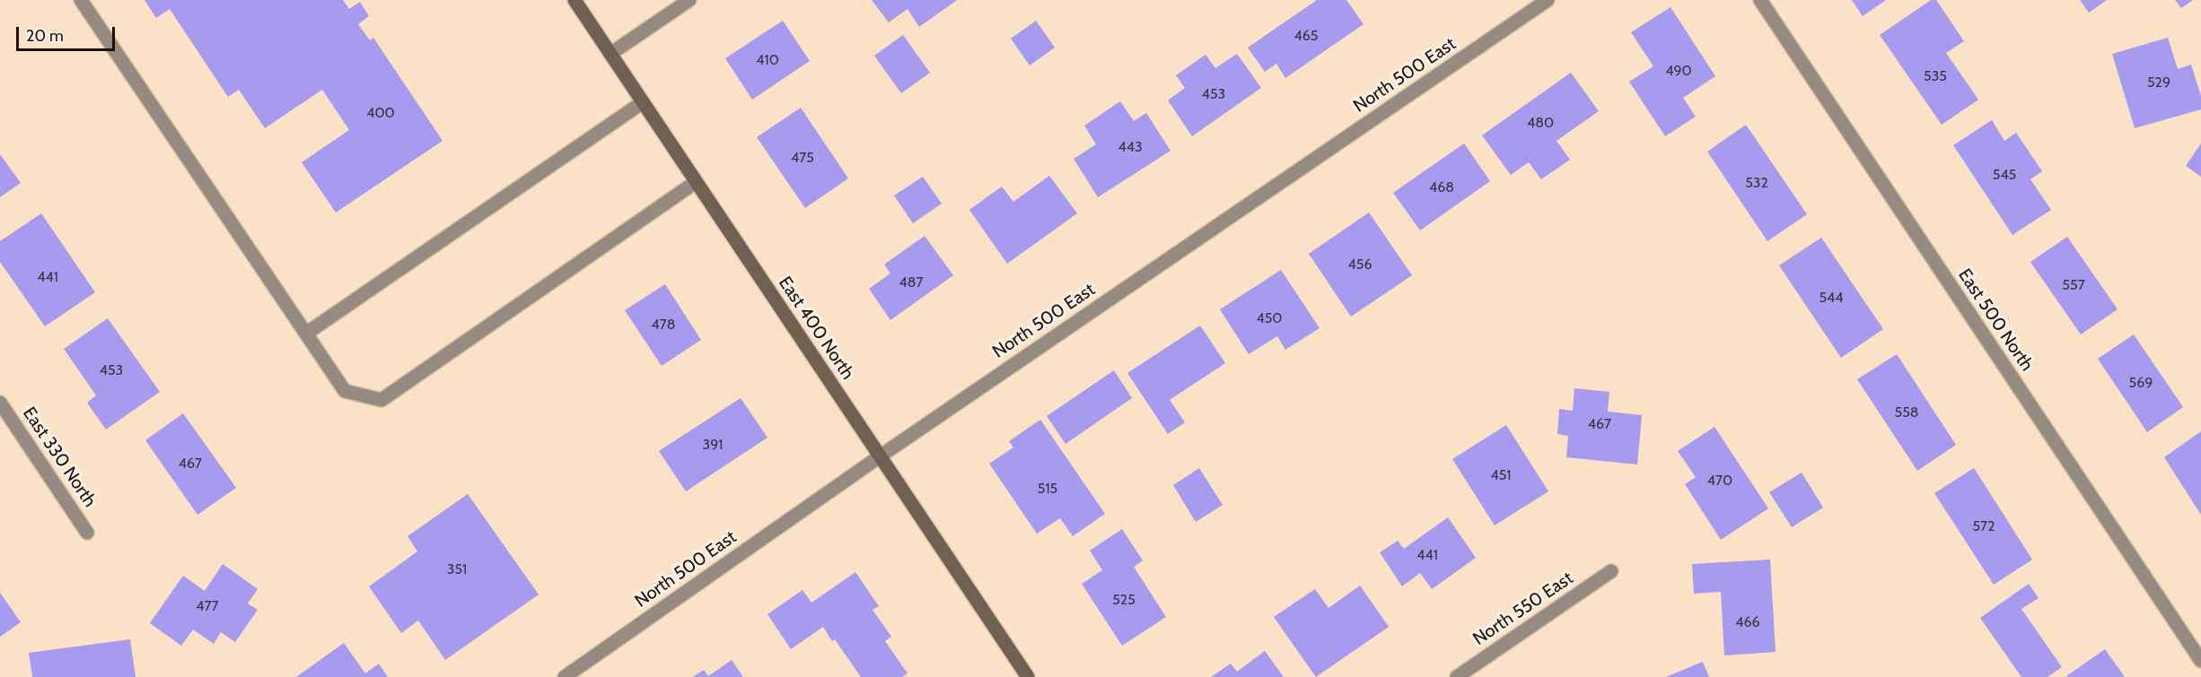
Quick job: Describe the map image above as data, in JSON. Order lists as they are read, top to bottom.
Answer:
{
  "streets": {
    "main road": ["East 400 North"],
    "street": [
      "North 500 East",
      "East 500 North",
      "East 330 North",
      "North 550 East"
    ]
  },
  "crossings": [
    ["North 500 East", "East 400 North"]
  ],
  "house_numbers": [
    "465",
    "410",
    "490",
    "535",
    "529",
    "453",
    "400",
    "480",
    "443",
    "475",
    "545",
    "532",
    "468",
    "456",
    "441",
    "487",
    "557",
    "544",
    "450",
    "478",
    "453",
    "569",
    "558",
    "467",
    "391",
    "467",
    "451",
    "470",
    "515",
    "572",
    "441",
    "351",
    "525",
    "477",
    "466"
  ],
  "scale_bar": "20 m"
}
